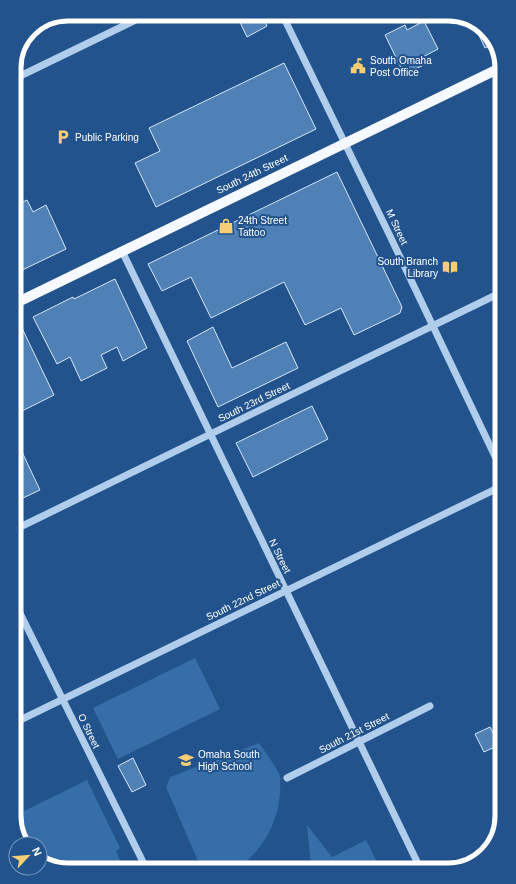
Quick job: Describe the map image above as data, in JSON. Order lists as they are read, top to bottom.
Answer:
{
  "streets": {
    "main road": ["South 24th Street"],
    "street": [
      "M Street",
      "South 23rd Street",
      "N Street",
      "South 22nd Street",
      "O Street",
      "South 21st Street"
    ]
  },
  "crossings": [
    ["South 24th Street", "M Street"],
    ["South 24th Street", "N Street"],
    ["M Street", "South 23rd Street"],
    ["South 23rd Street", "N Street"],
    ["N Street", "South 22nd Street"],
    ["N Street", "South 21st Street"],
    ["South 22nd Street", "O Street"]
  ],
  "places": {
    "public building": ["South Omaha Post Office"],
    "parking": ["Public Parking"],
    "shop": ["24th Street Tattoo"],
    "library": ["South Branch Library"],
    "school or university": ["Omaha South High School"]
  },
  "north": "top right"
}
